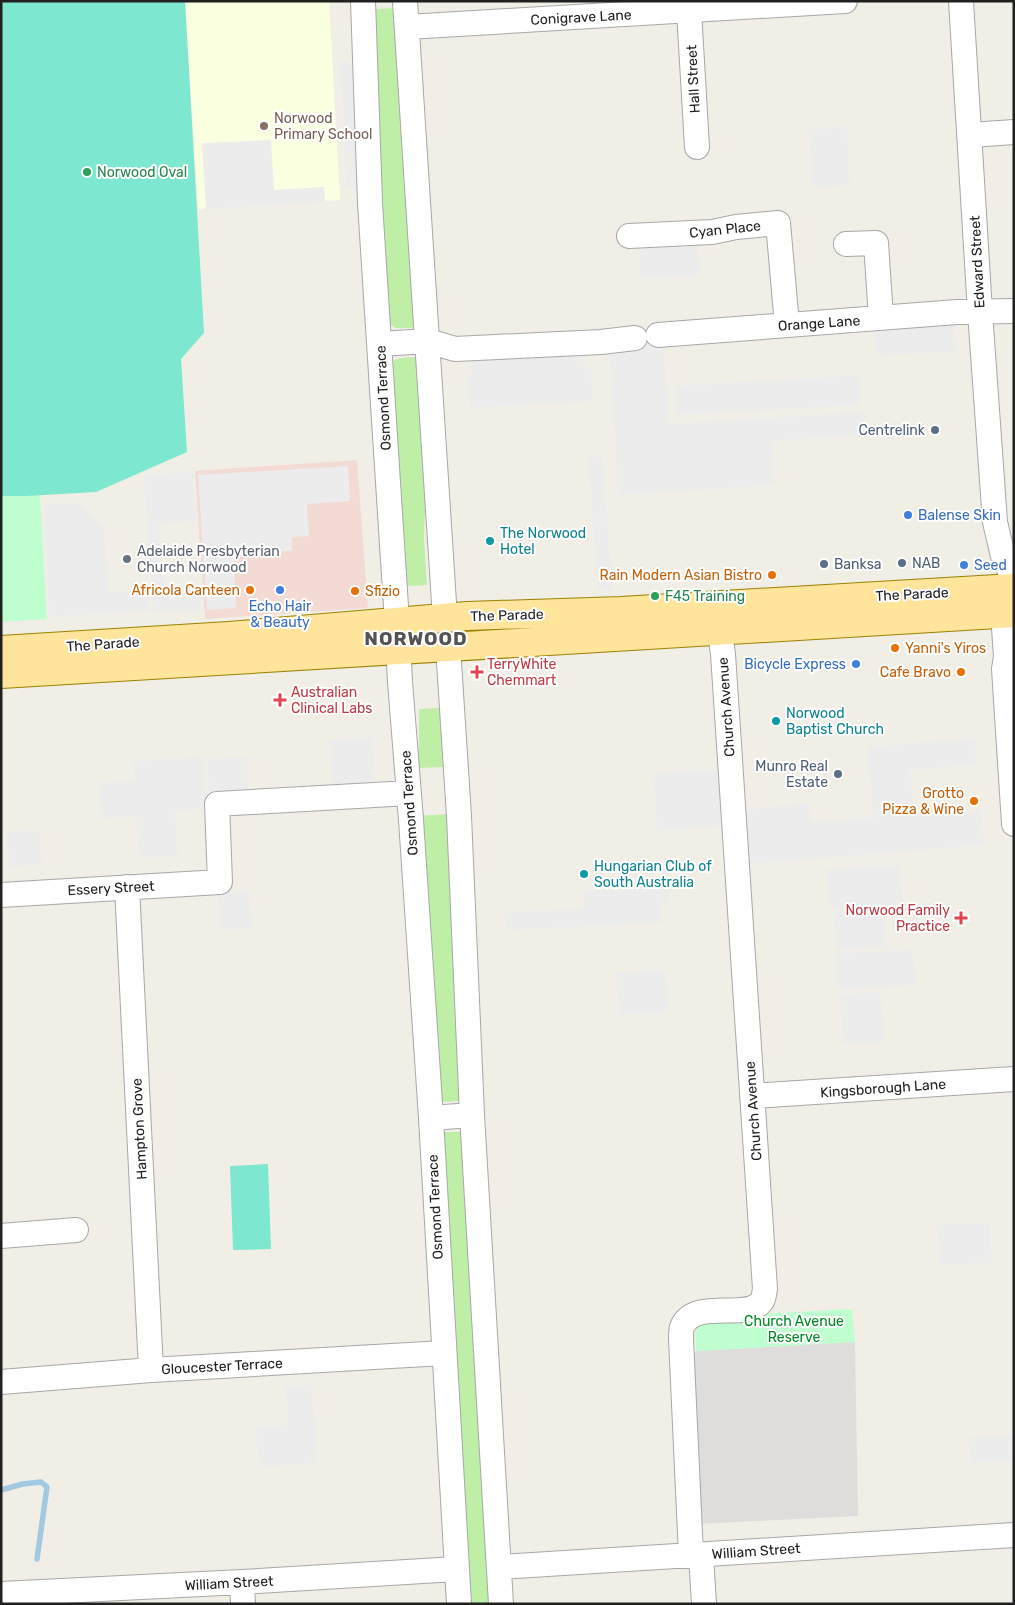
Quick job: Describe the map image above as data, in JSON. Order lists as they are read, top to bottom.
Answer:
{
  "streets": {
    "main road": ["The Parade"],
    "street": [
      "Conigrave Lane",
      "Hall Street",
      "Cyan Place",
      "Edward Street",
      "Orange Lane",
      "Osmond Terrace",
      "Church Avenue",
      "Essery Street",
      "Kingsborough Lane",
      "Hampton Grove",
      "Gloucester Terrace",
      "William Street"
    ]
  },
  "crossings": [
    ["Conigrave Lane", "Hall Street"],
    ["Cyan Place", "Orange Lane"],
    ["Edward Street", "Orange Lane"],
    ["Edward Street", "The Parade"],
    ["Osmond Terrace", "The Parade"],
    ["Osmond Terrace", "Essery Street"],
    ["Osmond Terrace", "Gloucester Terrace"],
    ["Osmond Terrace", "William Street"],
    ["The Parade", "Church Avenue"],
    ["Church Avenue", "Kingsborough Lane"],
    ["Church Avenue", "William Street"],
    ["Essery Street", "Hampton Grove"],
    ["Hampton Grove", "Gloucester Terrace"]
  ],
  "districts": ["NORWOOD"],
  "parks": ["Church Avenue Reserve"],
  "places": {
    "other": [
      "Norwood Primary School",
      "Norwood Oval",
      "Centrelink",
      "Balense Skin",
      "The Norwood Hotel",
      "Adelaide Presbyterian Church Norwood",
      "NAB",
      "Banksa",
      "Seed",
      "Rain Modern Asian Bistro",
      "Africola Canteen",
      "Echo Hair & Beauty",
      "Sfizio",
      "F45 Training",
      "Yanni's Yiros",
      "Bicycle Express",
      "Cafe Bravo",
      "Norwood Baptist Church",
      "Munro Real Estate",
      "Grotto Pizza & Wine",
      "Hungarian Club of South Australia"
    ],
    "health": ["TerryWhite Chemmart", "Australian Clinical Labs", "Norwood Family Practice"]
  }
}
